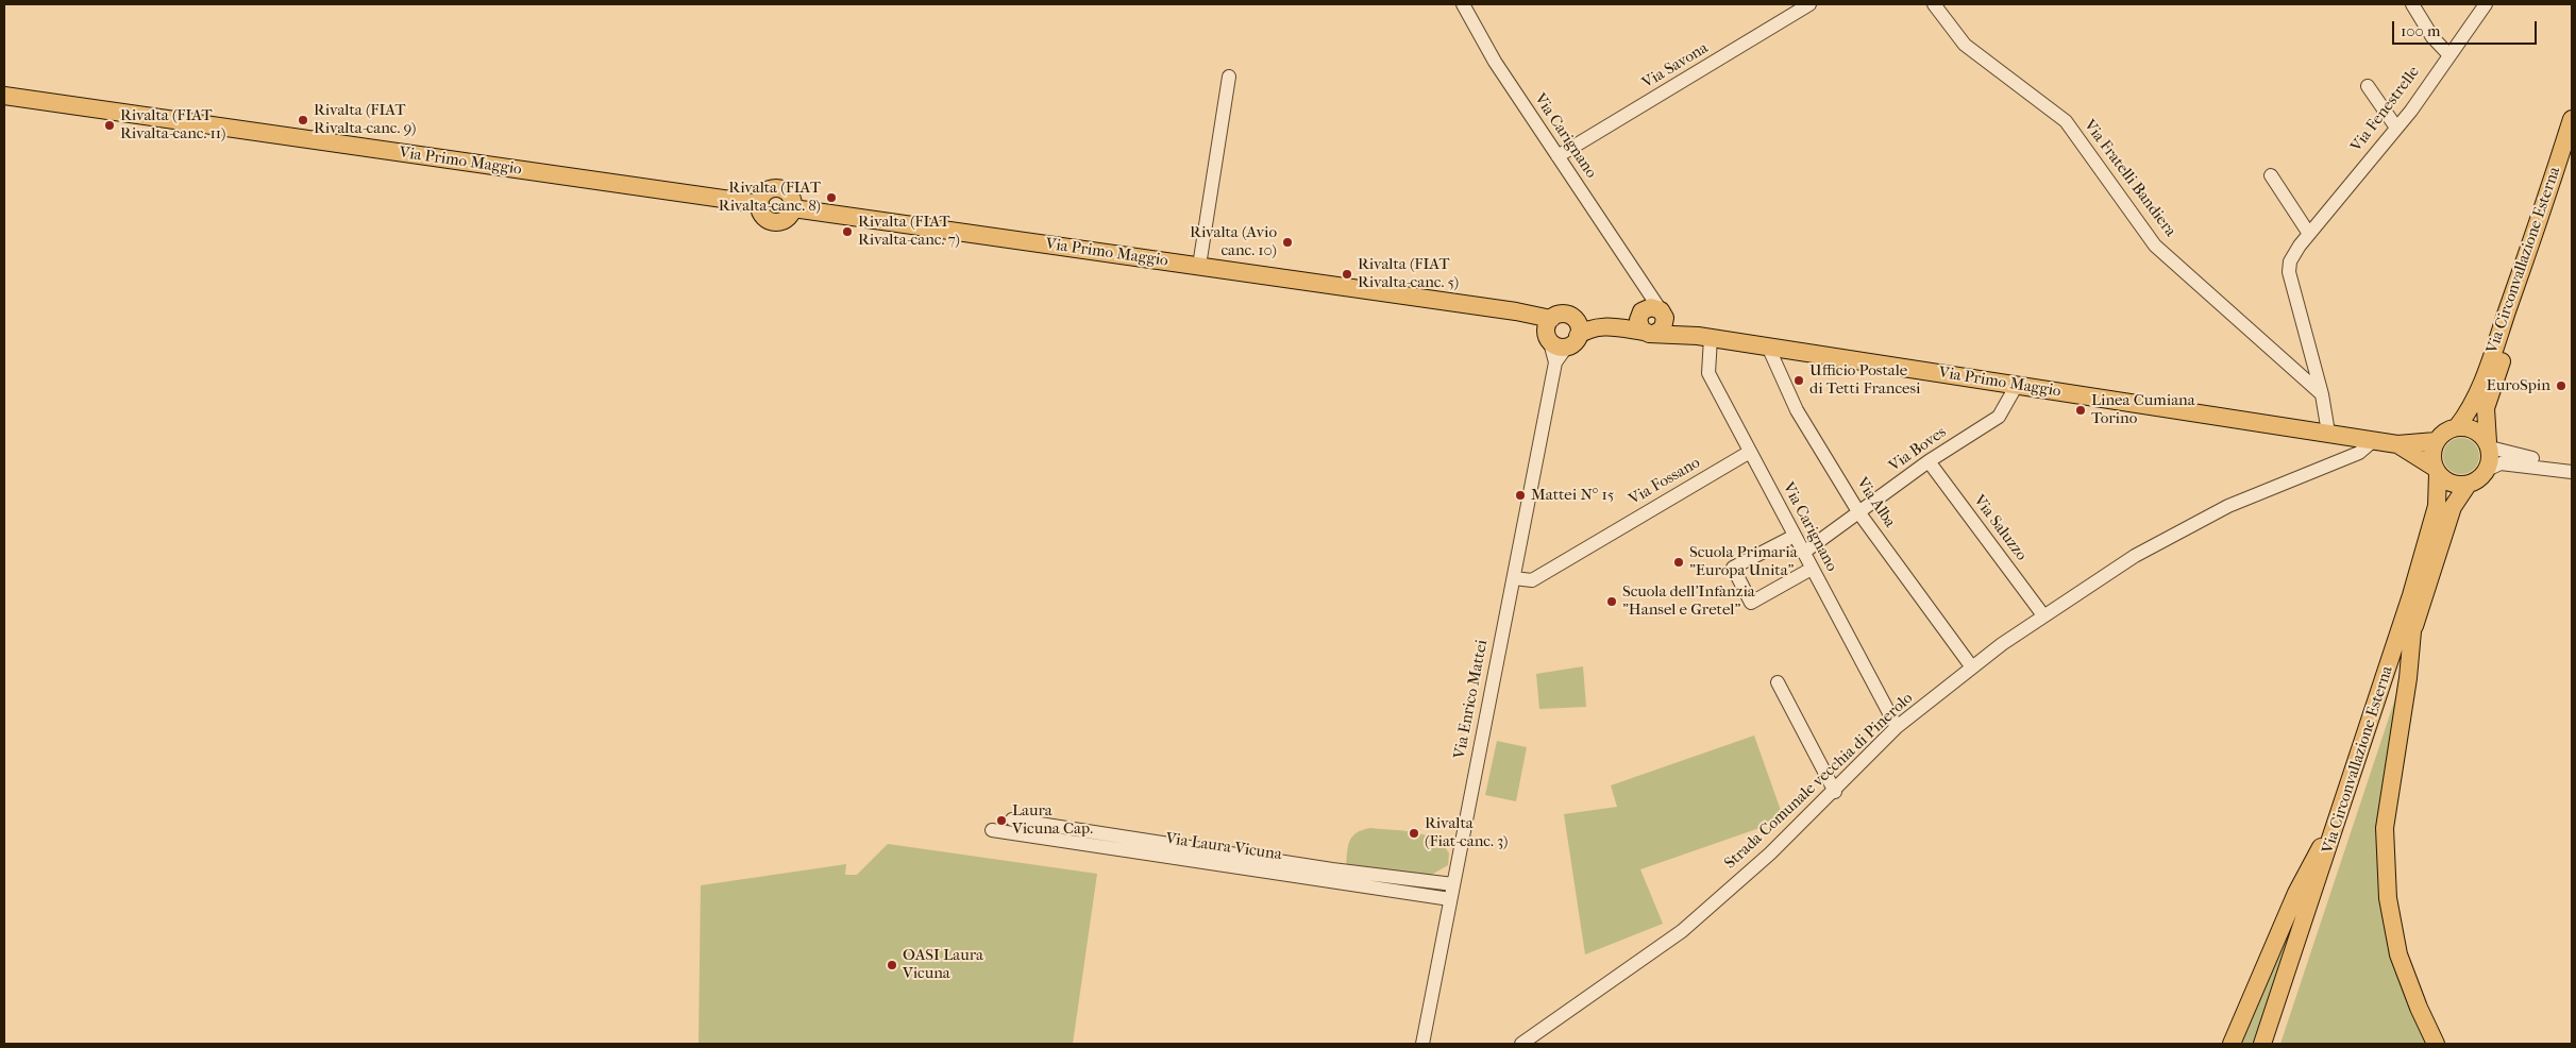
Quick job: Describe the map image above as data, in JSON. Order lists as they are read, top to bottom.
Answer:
{
  "streets": {
    "main road": ["Via Primo Maggio", "Via Circonvallazione Esterna"],
    "street": [
      "Via Savona",
      "Via Fenestrelle",
      "Via Carignano",
      "Via Fratelli Bandiera",
      "Via Boves",
      "Via Fossano",
      "Via Alba",
      "Via Saluzzo",
      "Via Enrico Mattei",
      "Strada Comunale vecchia di Pinerolo",
      "Via Laura Vicuna"
    ]
  },
  "crossings": [
    ["Via Savona", "Via Carignano"],
    ["Via Fenestrelle", "Via Primo Maggio"],
    ["Via Fenestrelle", "Via Fratelli Bandiera"],
    ["Via Carignano", "Via Primo Maggio"],
    ["Via Carignano", "Via Boves"],
    ["Via Carignano", "Via Fossano"],
    ["Via Carignano", "Strada Comunale vecchia di Pinerolo"],
    ["Via Primo Maggio", "Via Circonvallazione Esterna"],
    ["Via Primo Maggio", "Via Boves"],
    ["Via Primo Maggio", "Via Alba"],
    ["Via Primo Maggio", "Via Enrico Mattei"],
    ["Via Primo Maggio", "Strada Comunale vecchia di Pinerolo"],
    ["Via Boves", "Via Alba"],
    ["Via Boves", "Via Saluzzo"],
    ["Via Fossano", "Via Enrico Mattei"],
    ["Via Alba", "Strada Comunale vecchia di Pinerolo"],
    ["Via Saluzzo", "Strada Comunale vecchia di Pinerolo"],
    ["Via Enrico Mattei", "Via Laura Vicuna"]
  ],
  "places": [
    "Rivalta (FIAT Rivalta-canc. 9)",
    "Rivalta (FIAT Rivalta-canc. 11)",
    "Rivalta (FIAT Rivalta-canc. 8)",
    "Rivalta (FIAT Rivalta-canc. 7)",
    "Rivalta (Avio canc. 10)",
    "Rivalta (FIAT Rivalta-canc. 5)",
    "Ufficio Postale di Tetti Francesi",
    "EuroSpin",
    "Linea Cumiana Torino",
    "Mattei N° 15",
    "Scuola Primaria \"Europa Unita\"",
    "Scuola dell'Infanzia \"Hansel e Gretel\"",
    "Laura Vicuna Cap.",
    "Rivalta (Fiat-canc. 3)",
    "OASI Laura Vicuna"
  ],
  "scale_bar": "100 m"
}
